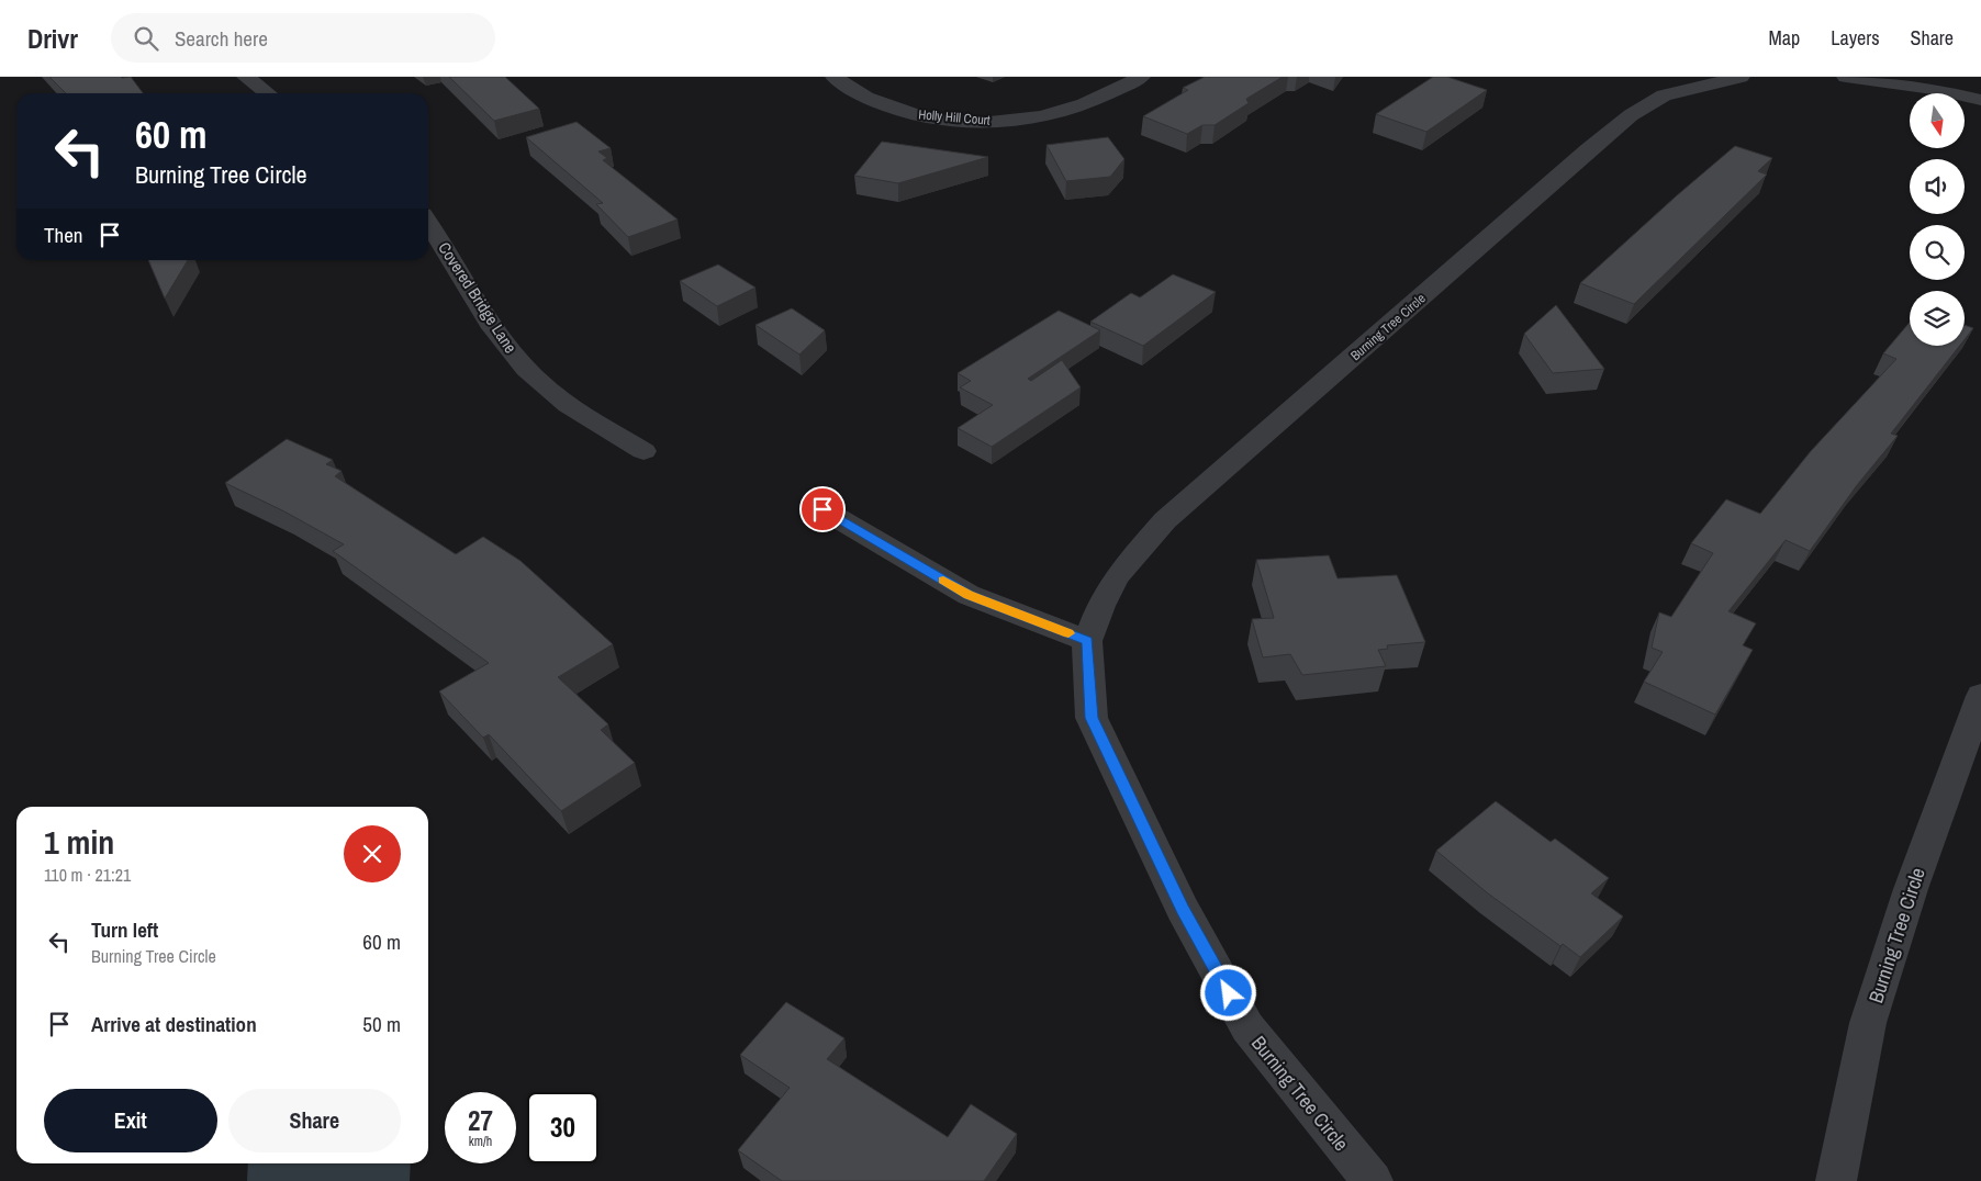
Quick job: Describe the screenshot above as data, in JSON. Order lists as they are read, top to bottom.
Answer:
{
  "streets": {
    "street": ["Holly Hill Court", "Covered Bridge Lane", "Burning Tree Circle"]
  },
  "north": "bottom",
  "page": {
    "header": "Drivr",
    "search": "Search here",
    "nav": ["Map", "Layers", "Share"],
    "turn": ["60 m", "Burning Tree Circle"],
    "then": "Then",
    "heading": ["1 min", "110 m · 21:21"],
    "list": [
      {
        "name": "Turn left",
        "note": "Burning Tree Circle",
        "value": "60 m"
      },
      {
        "name": "Arrive at destination",
        "value": "50 m"
      }
    ],
    "buttons": ["Exit", "Share"],
    "speed": "27 km/h",
    "limit": "30"
  }
}
